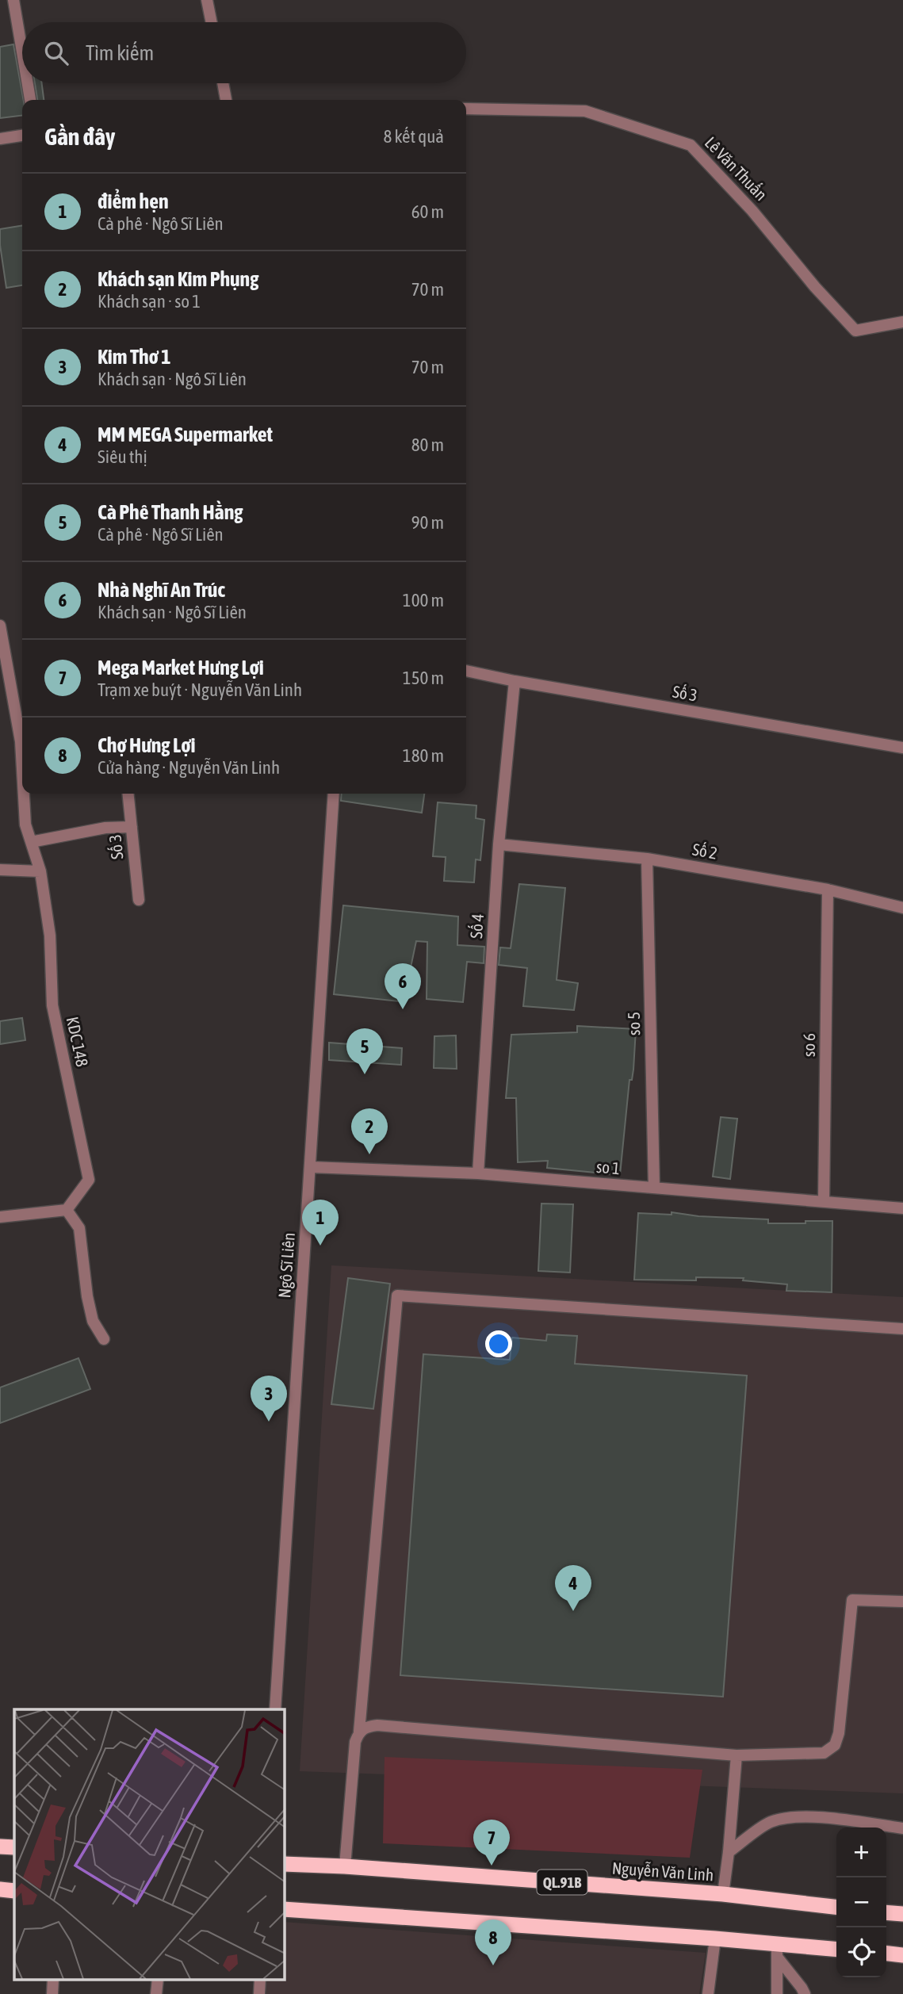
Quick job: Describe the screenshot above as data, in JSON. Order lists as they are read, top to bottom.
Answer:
{
  "streets": {
    "highway": ["Nguyễn Văn Linh", "QL.91B"],
    "street": [
      "Lê Văn Thuấn",
      "Số 3",
      "Số 2",
      "Số 4",
      "so 5",
      "KDC 148",
      "so 6",
      "so 1",
      "Ngô Sĩ Liên"
    ]
  },
  "crossings": [
    ["Số 3", "Số 4"],
    ["Số 2", "Số 4"],
    ["Số 2", "so 5"],
    ["Số 2", "so 6"],
    ["Số 4", "so 1"],
    ["so 5", "so 1"],
    ["so 6", "so 1"],
    ["so 1", "Ngô Sĩ Liên"]
  ],
  "page": {
    "search": "Tìm kiếm",
    "heading": ["Gần đây", "8 kết quả"],
    "list": [
      {
        "mark": "1",
        "name": "điểm hẹn",
        "note": "Cà phê · Ngô Sĩ Liên",
        "value": "60 m"
      },
      {
        "mark": "2",
        "name": "Khách sạn Kim Phụng",
        "note": "Khách sạn · so 1",
        "value": "70 m"
      },
      {
        "mark": "3",
        "name": "Kim Thơ 1",
        "note": "Khách sạn · Ngô Sĩ Liên",
        "value": "70 m"
      },
      {
        "mark": "4",
        "name": "MM MEGA Supermarket",
        "note": "Siêu thị",
        "value": "80 m"
      },
      {
        "mark": "5",
        "name": "Cà Phê Thanh Hằng",
        "note": "Cà phê · Ngô Sĩ Liên",
        "value": "90 m"
      },
      {
        "mark": "6",
        "name": "Nhà Nghĩ An Trúc",
        "note": "Khách sạn · Ngô Sĩ Liên",
        "value": "100 m"
      },
      {
        "mark": "7",
        "name": "Mega Market Hưng Lợi",
        "note": "Trạm xe buýt · Nguyễn Văn Linh",
        "value": "150 m"
      },
      {
        "mark": "8",
        "name": "Chợ Hưng Lợi",
        "note": "Cửa hàng · Nguyễn Văn Linh",
        "value": "180 m"
      }
    ],
    "pins": [
      "6",
      "5",
      "2",
      "1",
      "3",
      "4",
      "7",
      "8"
    ],
    "map_buttons": ["+", "−"]
  }
}
